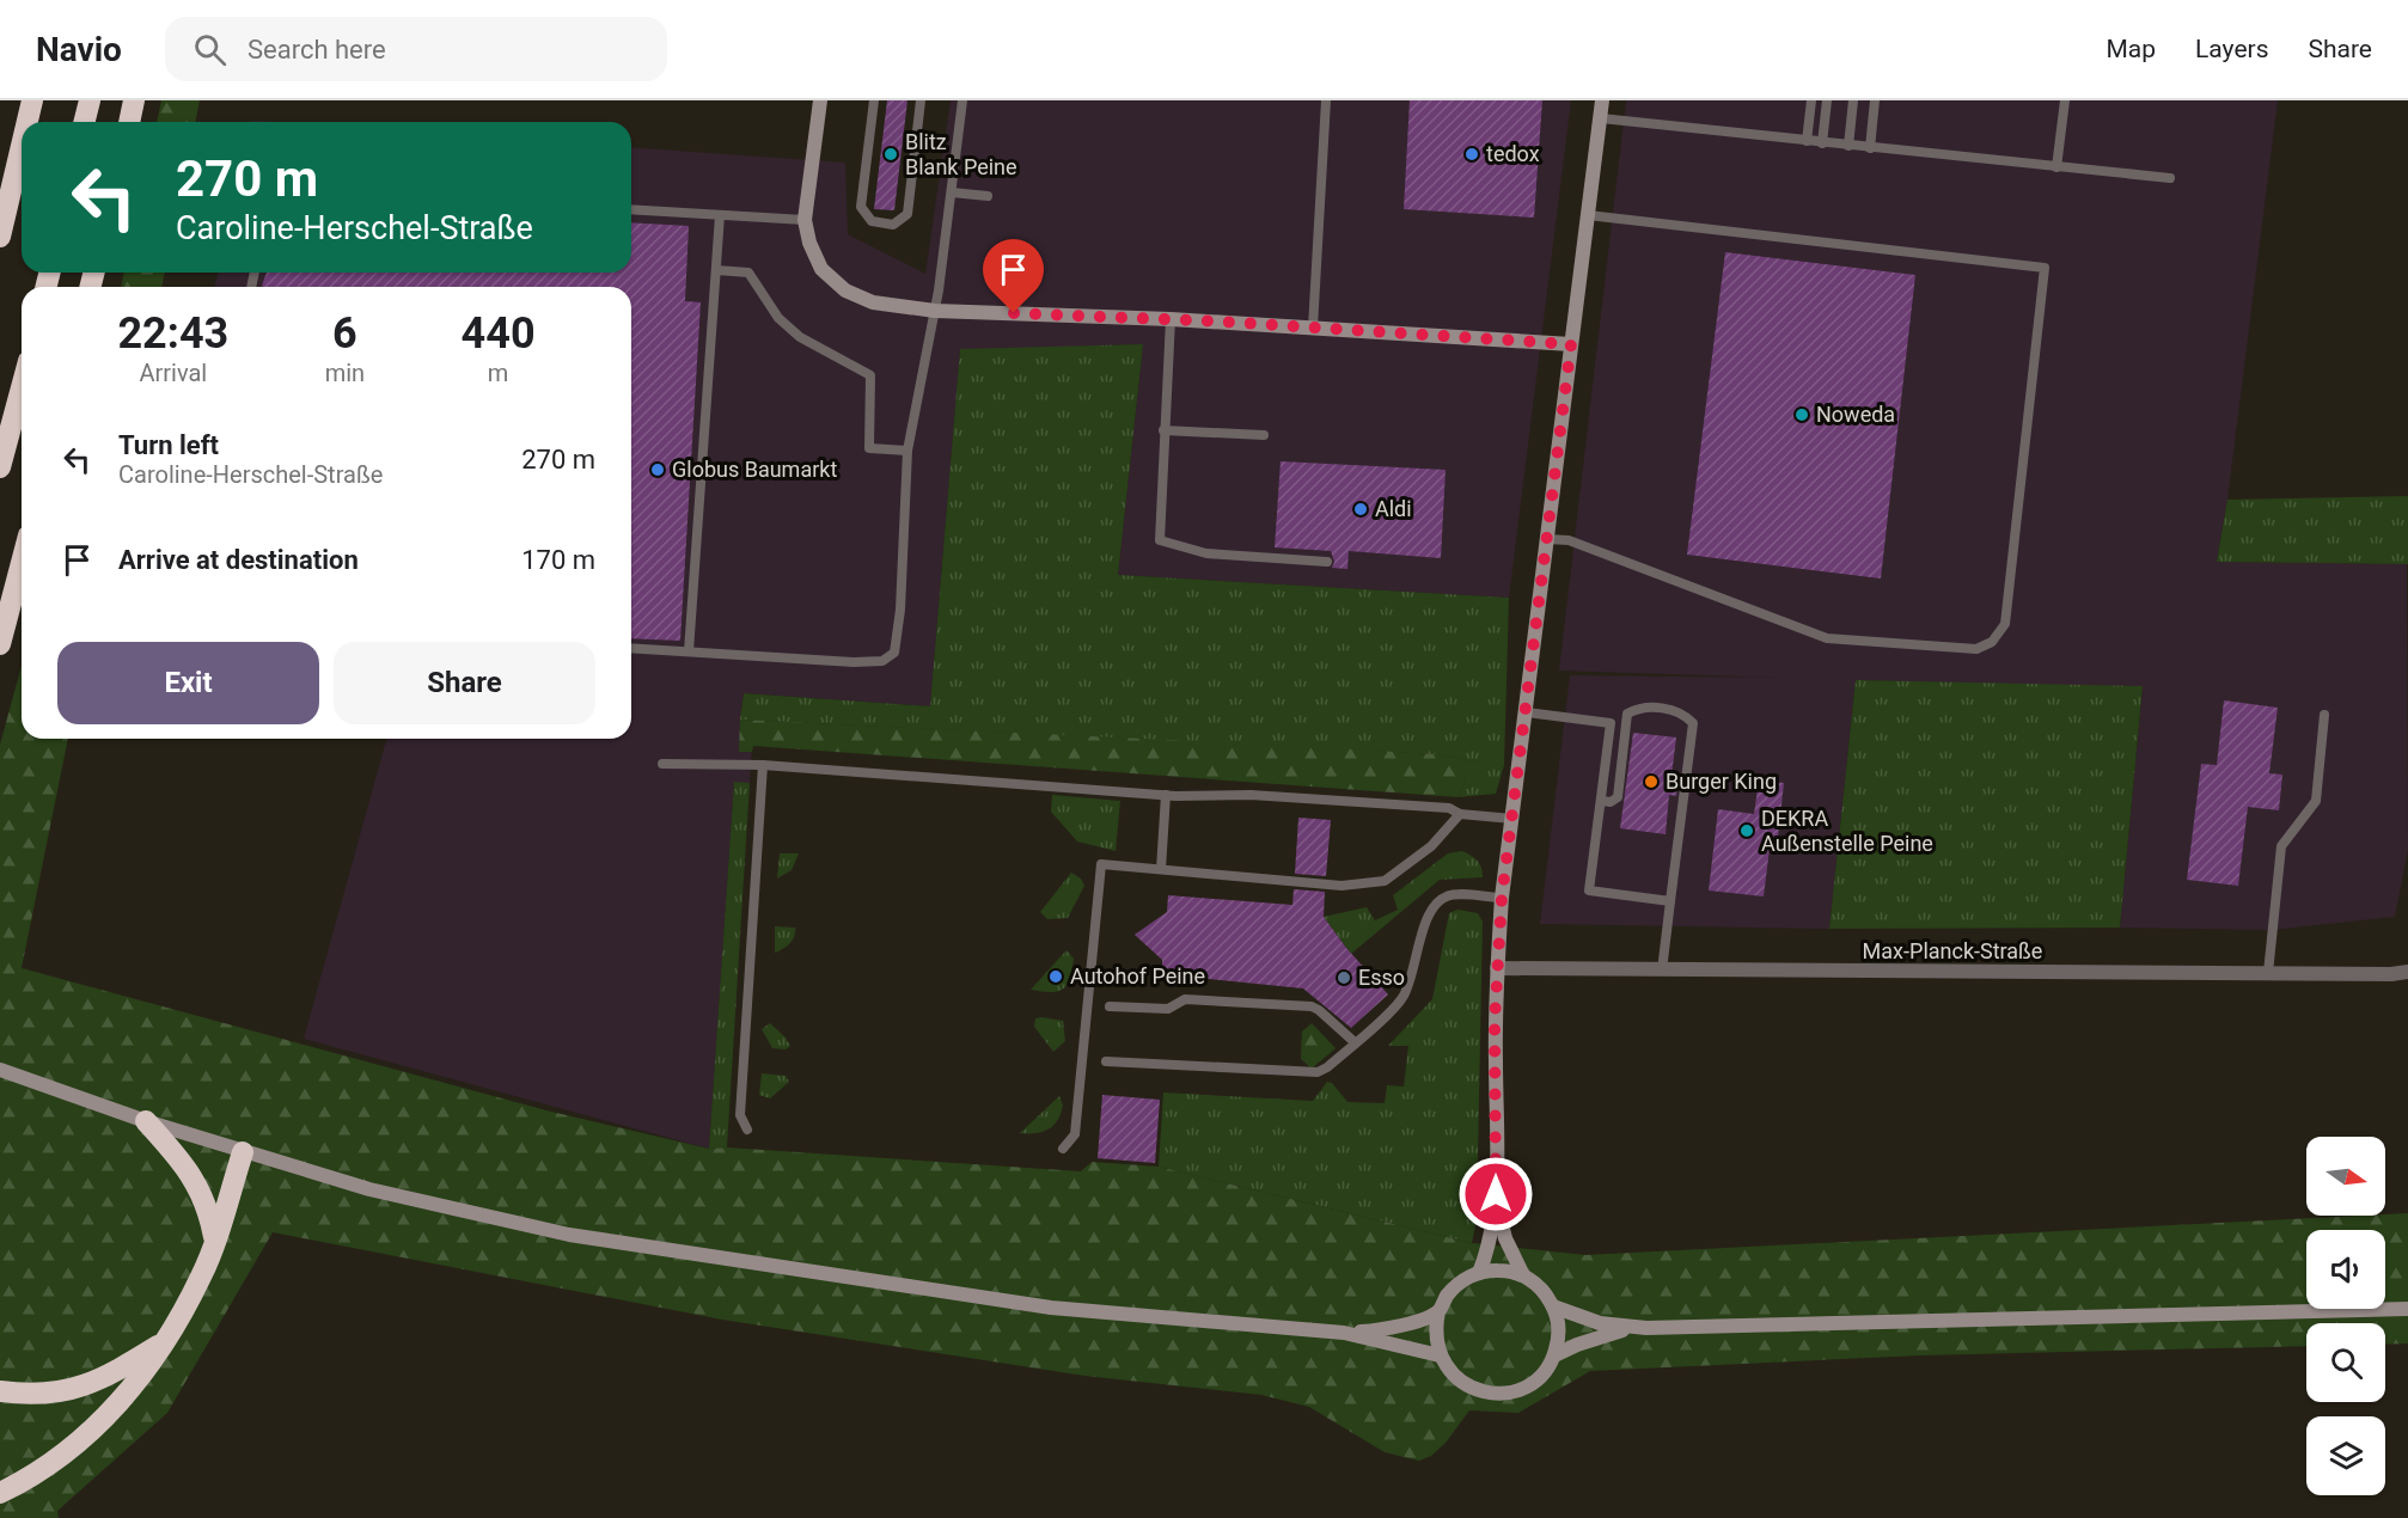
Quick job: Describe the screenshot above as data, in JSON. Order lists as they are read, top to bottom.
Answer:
{
  "streets": {
    "street": ["Max-Planck-Straße"]
  },
  "places": [
    "Blitz Blank Peine",
    "tedox",
    "Noweda",
    "Globus Baumarkt",
    "Aldi",
    "Burger King",
    "DEKRA Außenstelle Peine",
    "Autohof Peine",
    "Esso"
  ],
  "north": "right",
  "page": {
    "header": "Navio",
    "search": "Search here",
    "nav": ["Map", "Layers", "Share"],
    "turn": ["270 m", "Caroline-Herschel-Straße"],
    "eta": [
      "22:43",
      "Arrival",
      "6",
      "min",
      "440",
      "m"
    ],
    "list": [
      {
        "name": "Turn left",
        "note": "Caroline-Herschel-Straße",
        "value": "270 m"
      },
      {
        "name": "Arrive at destination",
        "value": "170 m"
      }
    ],
    "buttons": ["Exit", "Share"]
  }
}
